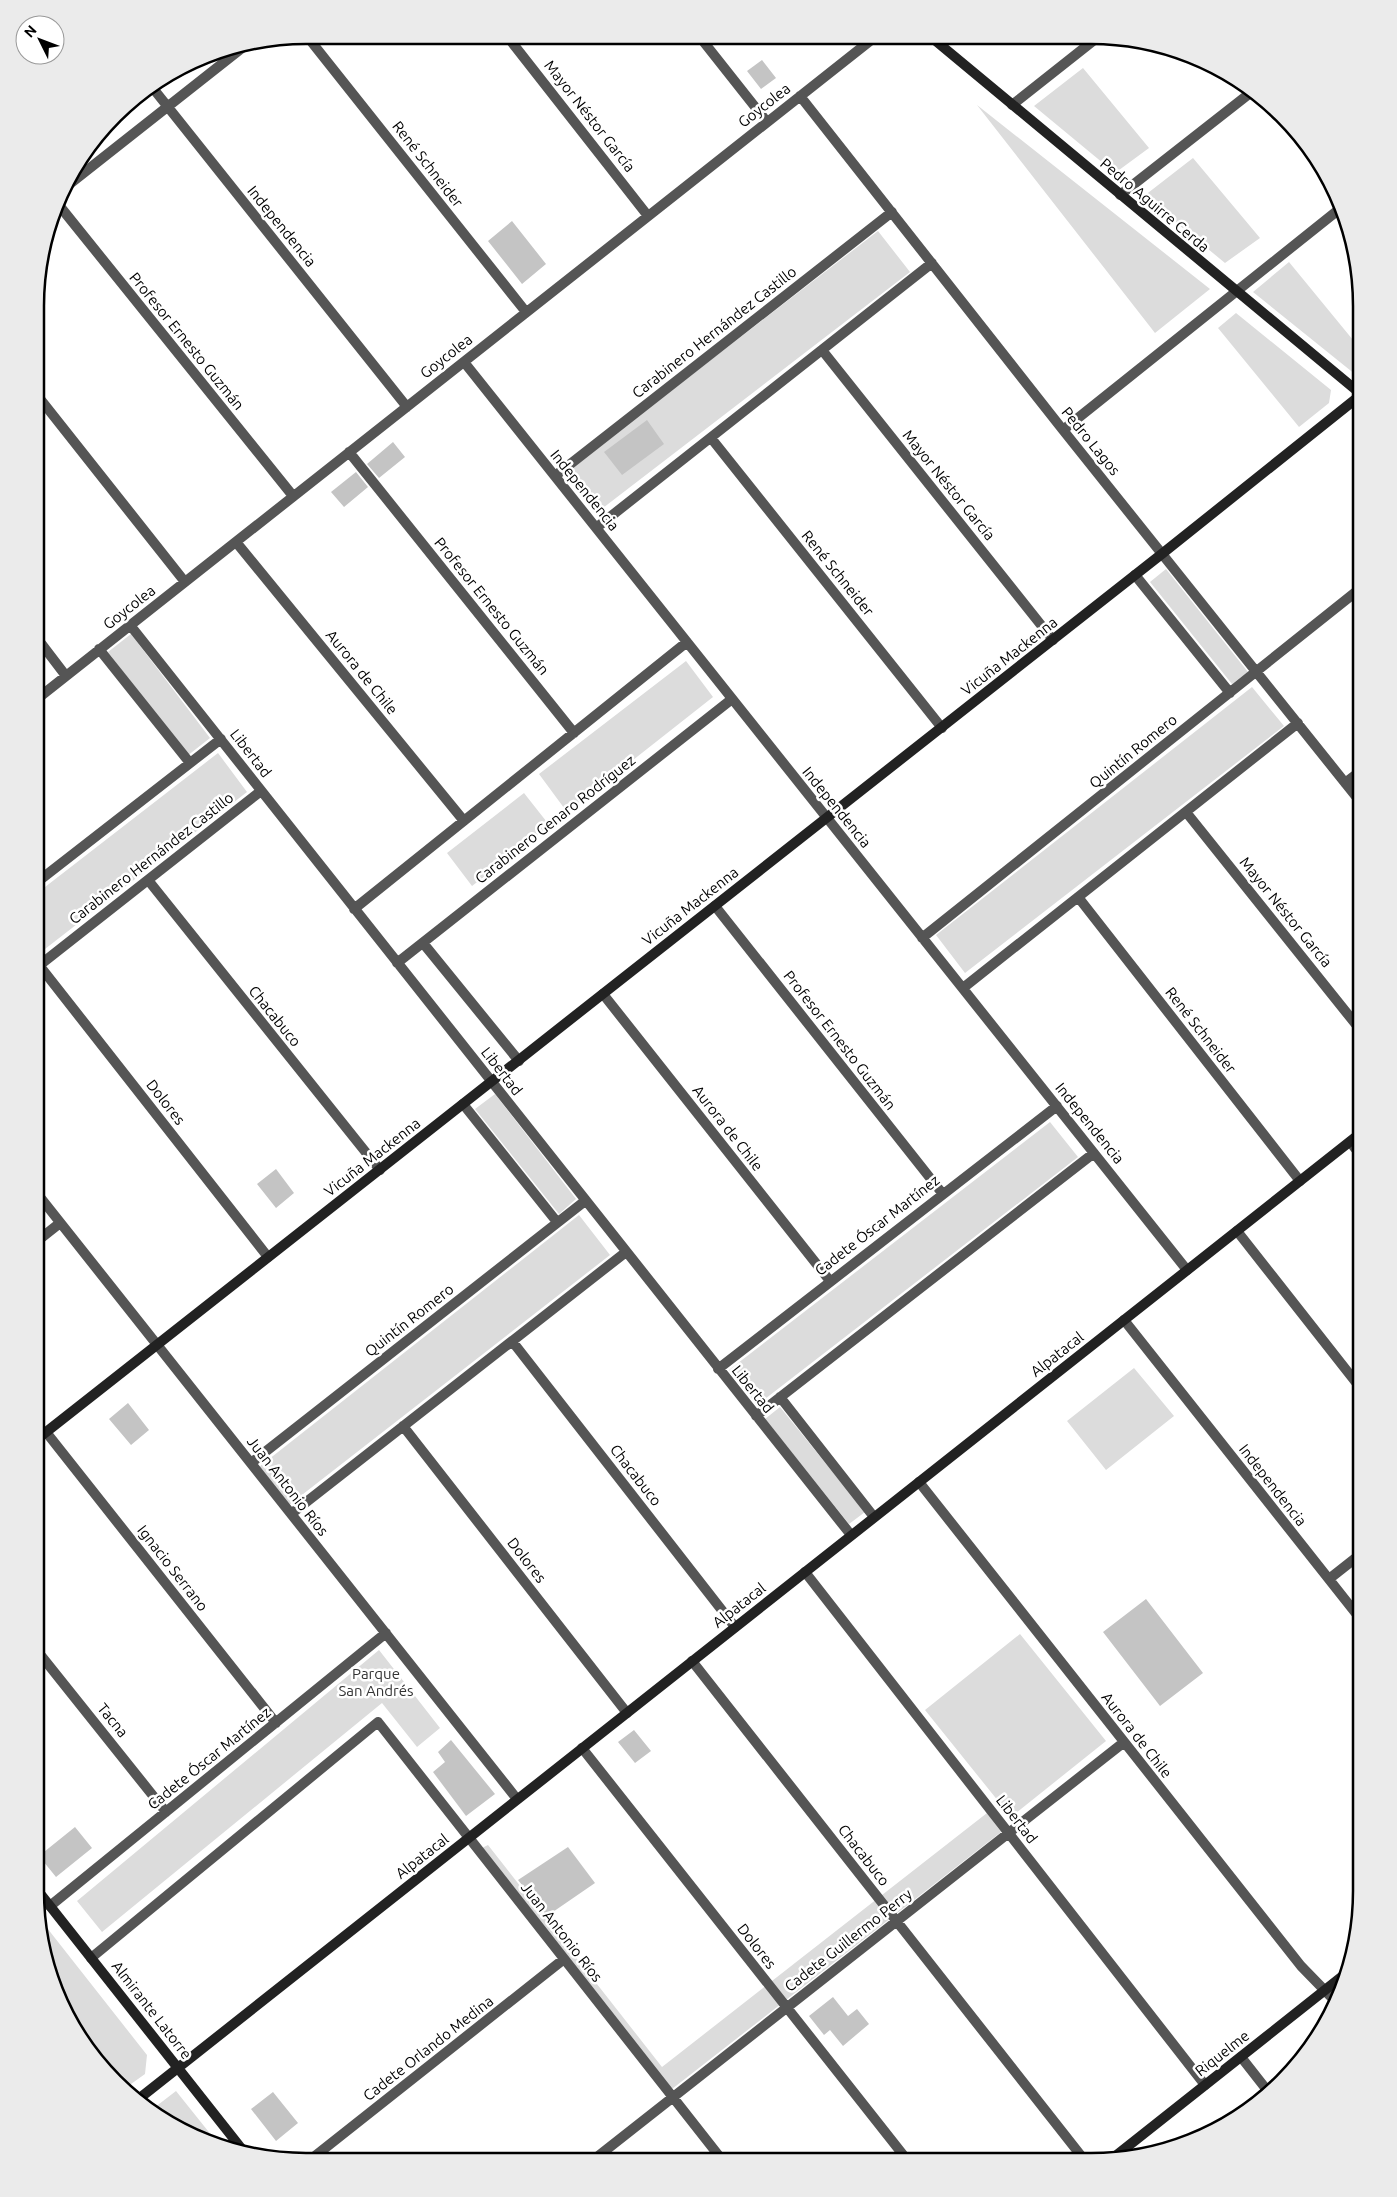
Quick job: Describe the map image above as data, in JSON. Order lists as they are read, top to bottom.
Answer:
{
  "streets": {
    "main road": [
      "Pedro Aguirre Cerda",
      "Vicuña Mackenna",
      "Alpatacal",
      "Almirante Latorre",
      "Riquelme"
    ],
    "street": [
      "Goycolea",
      "Mayor Néstor García",
      "René Schneider",
      "Independencia",
      "Carabinero Hernández Castillo",
      "Profesor Ernesto Guzmán",
      "Pedro Lagos",
      "Aurora de Chile",
      "Quintín Romero",
      "Libertad",
      "Carabinero Genaro Rodríguez",
      "Chacabuco",
      "Dolores",
      "Cadete Óscar Martínez",
      "Juan Antonio Ríos",
      "Ignacio Serrano",
      "Tacna",
      "Cadete Guillermo Perry",
      "Cadete Orlando Medina"
    ]
  },
  "crossings": [
    ["Goycolea", "Mayor Néstor García"],
    ["Goycolea", "René Schneider"],
    ["Goycolea", "Independencia"],
    ["Goycolea", "Profesor Ernesto Guzmán"],
    ["Goycolea", "Pedro Lagos"],
    ["Goycolea", "Aurora de Chile"],
    ["Goycolea", "Libertad"],
    ["Mayor Néstor García", "Vicuña Mackenna"],
    ["René Schneider", "Vicuña Mackenna"],
    ["René Schneider", "Alpatacal"],
    ["Independencia", "Carabinero Hernández Castillo"],
    ["Independencia", "Vicuña Mackenna"],
    ["Independencia", "Quintín Romero"],
    ["Independencia", "Carabinero Genaro Rodríguez"],
    ["Independencia", "Cadete Óscar Martínez"],
    ["Independencia", "Alpatacal"],
    ["Carabinero Hernández Castillo", "Pedro Lagos"],
    ["Carabinero Hernández Castillo", "Libertad"],
    ["Carabinero Hernández Castillo", "Chacabuco"],
    ["Profesor Ernesto Guzmán", "Vicuña Mackenna"],
    ["Profesor Ernesto Guzmán", "Cadete Óscar Martínez"],
    ["Pedro Lagos", "Vicuña Mackenna"],
    ["Pedro Lagos", "Quintín Romero"],
    ["Vicuña Mackenna", "Aurora de Chile"],
    ["Vicuña Mackenna", "Libertad"],
    ["Vicuña Mackenna", "Chacabuco"],
    ["Vicuña Mackenna", "Dolores"],
    ["Vicuña Mackenna", "Juan Antonio Ríos"],
    ["Vicuña Mackenna", "Ignacio Serrano"],
    ["Aurora de Chile", "Cadete Óscar Martínez"],
    ["Aurora de Chile", "Alpatacal"],
    ["Aurora de Chile", "Cadete Guillermo Perry"],
    ["Aurora de Chile", "Riquelme"],
    ["Quintín Romero", "Libertad"],
    ["Quintín Romero", "Juan Antonio Ríos"],
    ["Libertad", "Carabinero Genaro Rodríguez"],
    ["Libertad", "Cadete Óscar Martínez"],
    ["Libertad", "Alpatacal"],
    ["Libertad", "Cadete Guillermo Perry"],
    ["Libertad", "Riquelme"],
    ["Chacabuco", "Alpatacal"],
    ["Chacabuco", "Cadete Guillermo Perry"],
    ["Dolores", "Alpatacal"],
    ["Dolores", "Cadete Guillermo Perry"],
    ["Cadete Óscar Martínez", "Juan Antonio Ríos"],
    ["Cadete Óscar Martínez", "Ignacio Serrano"],
    ["Cadete Óscar Martínez", "Tacna"],
    ["Cadete Óscar Martínez", "Almirante Latorre"],
    ["Alpatacal", "Juan Antonio Ríos"],
    ["Alpatacal", "Almirante Latorre"],
    ["Juan Antonio Ríos", "Cadete Guillermo Perry"],
    ["Juan Antonio Ríos", "Almirante Latorre"],
    ["Juan Antonio Ríos", "Cadete Orlando Medina"]
  ],
  "parks": ["Parque San Andrés"],
  "north": "top left"
}
